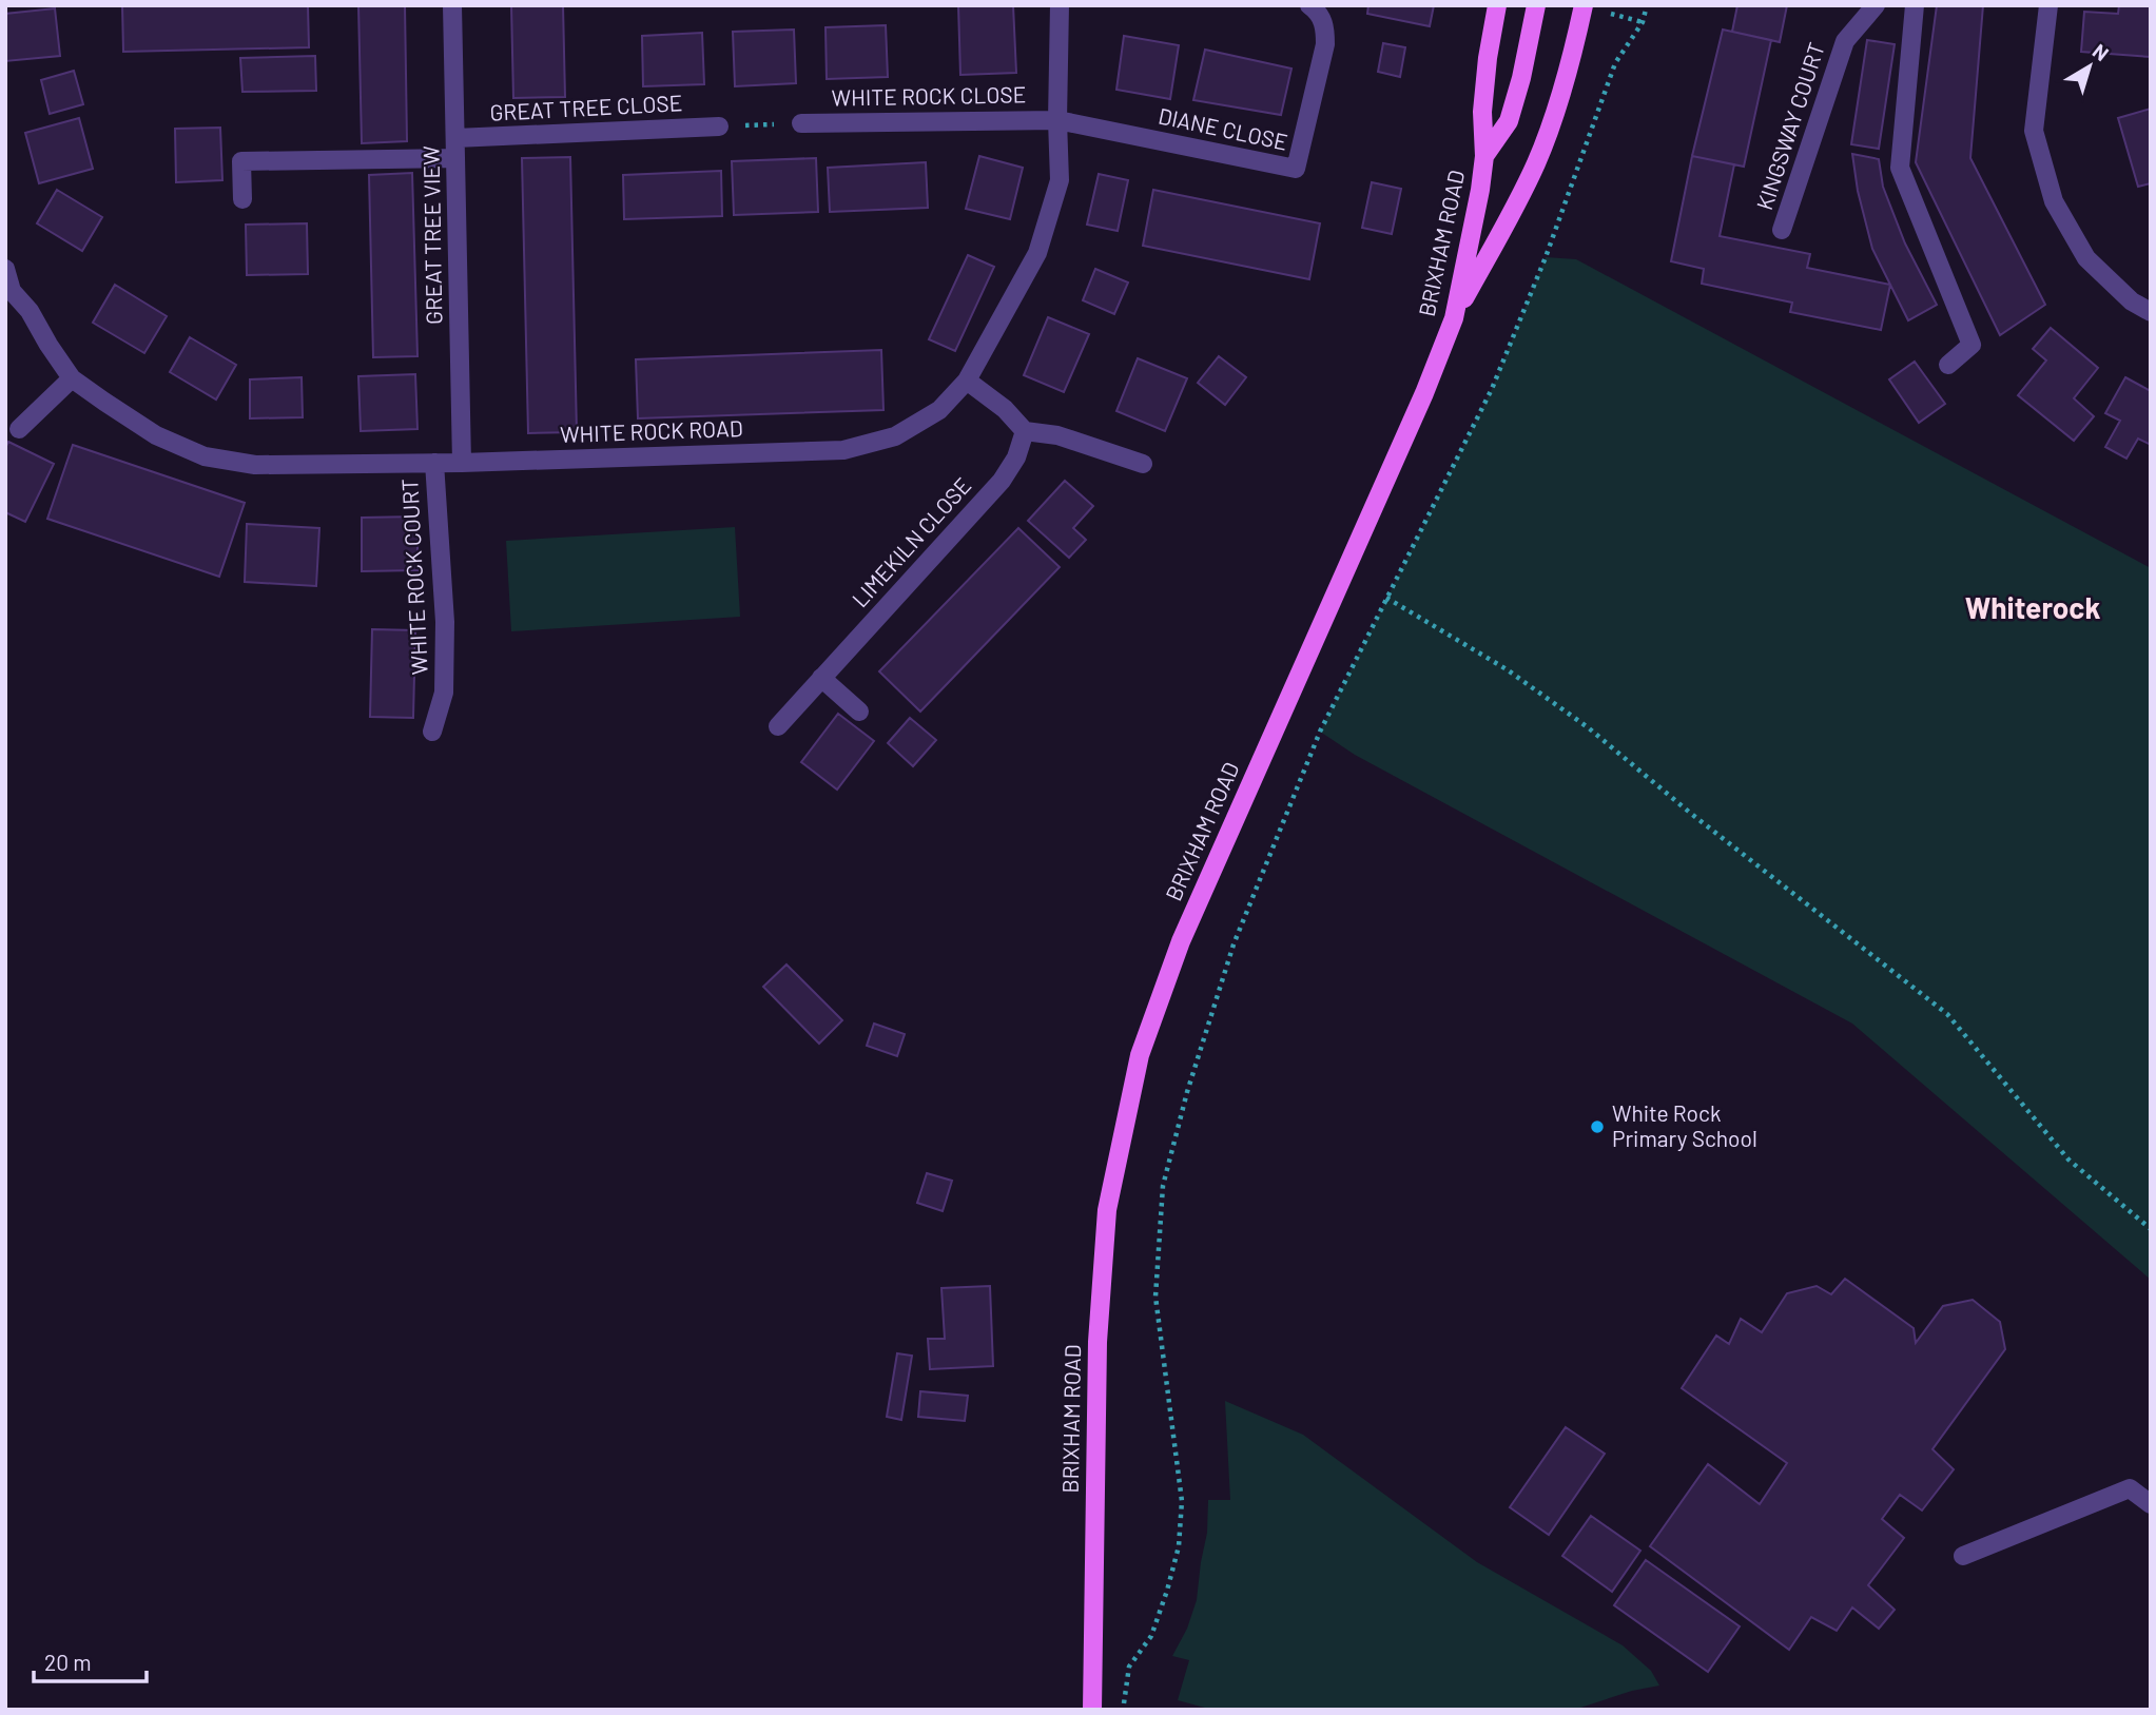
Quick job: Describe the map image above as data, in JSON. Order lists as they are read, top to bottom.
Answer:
{
  "streets": {
    "main road": ["BRIXHAM ROAD"],
    "street": [
      "WHITE ROCK CLOSE",
      "GREAT TREE CLOSE",
      "KINGSWAY COURT",
      "DIANE CLOSE",
      "GREAT TREE VIEW",
      "WHITE ROCK ROAD",
      "LIMEKILN CLOSE",
      "WHITE ROCK COURT"
    ]
  },
  "crossings": [
    ["WHITE ROCK CLOSE", "DIANE CLOSE"],
    ["WHITE ROCK CLOSE", "WHITE ROCK ROAD"],
    ["GREAT TREE CLOSE", "GREAT TREE VIEW"],
    ["DIANE CLOSE", "WHITE ROCK ROAD"],
    ["GREAT TREE VIEW", "WHITE ROCK ROAD"],
    ["WHITE ROCK ROAD", "WHITE ROCK COURT"]
  ],
  "districts": ["Whiterock"],
  "places": ["White Rock Primary School"],
  "scale_bar": "20 m",
  "north": "top right"
}
